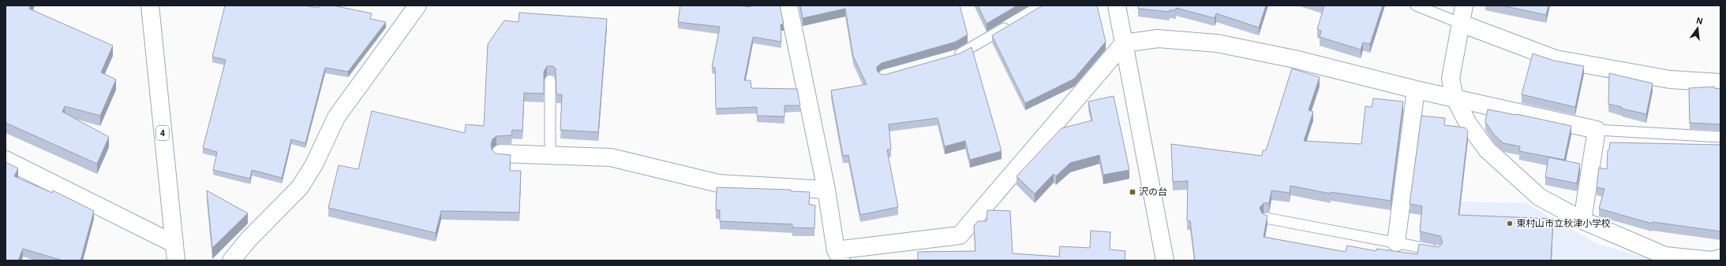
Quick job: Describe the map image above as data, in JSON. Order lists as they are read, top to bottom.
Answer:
{
  "streets": {
    "street": ["4"]
  },
  "places": {
    "transit": ["沢の台"],
    "other": ["東村山市立秋津小学校"]
  },
  "north": "top"
}
